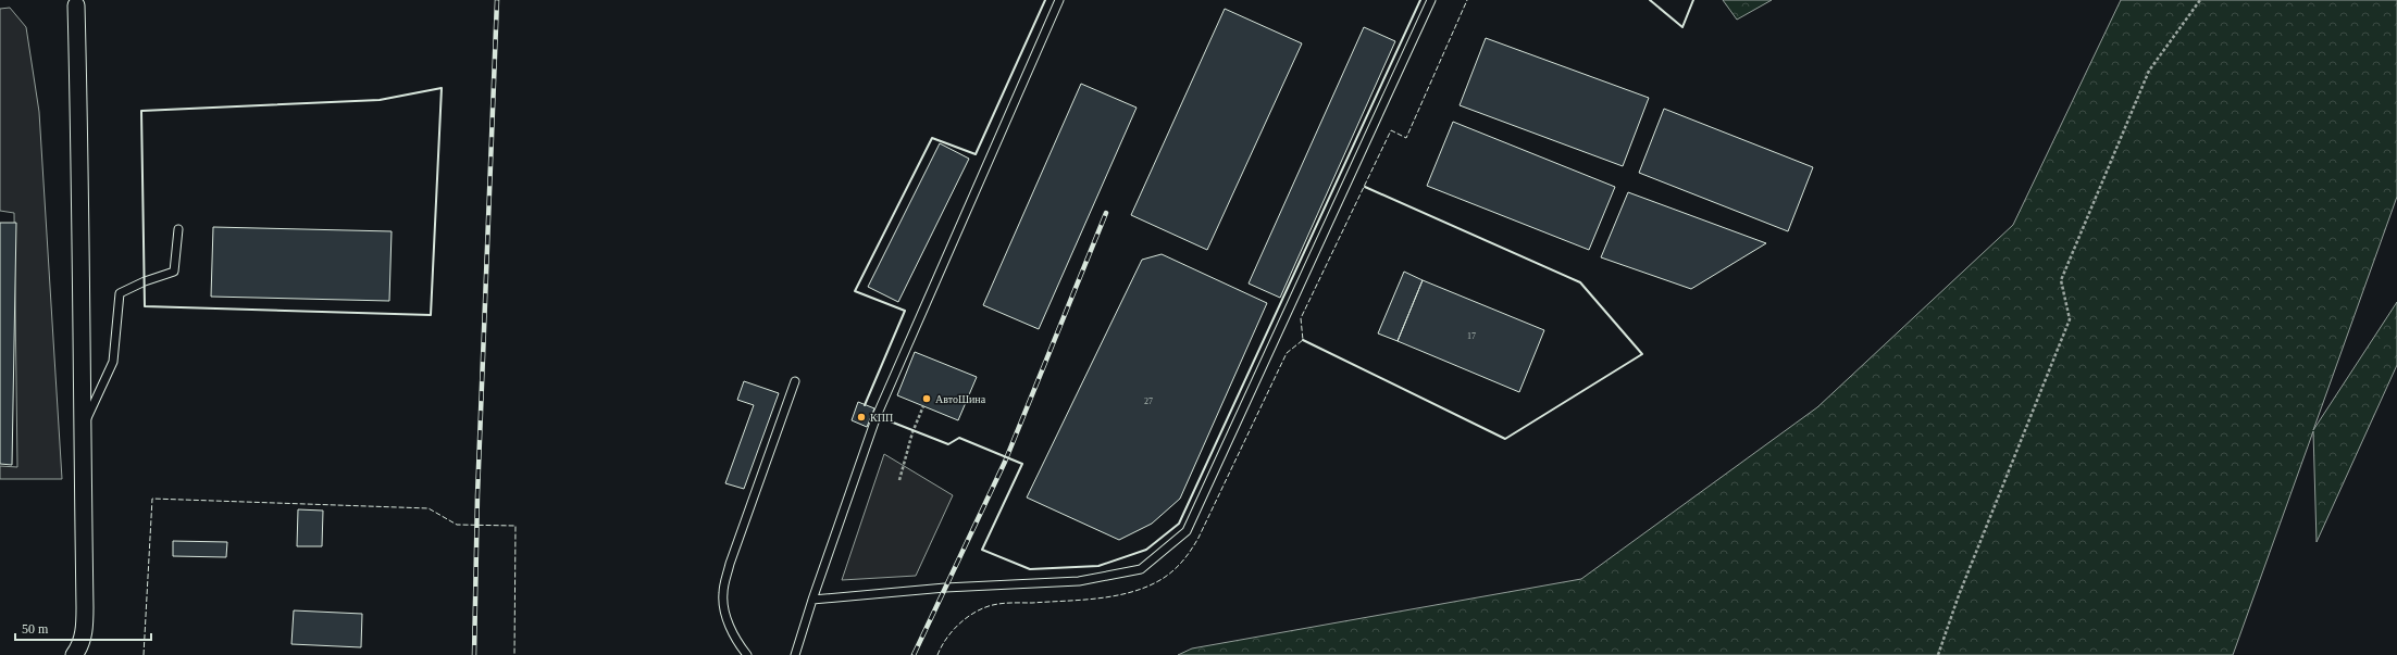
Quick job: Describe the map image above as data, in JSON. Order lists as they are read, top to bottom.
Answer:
{
  "places": ["АвтоШина", "КПП"],
  "house_numbers": ["17", "27"],
  "scale_bar": "50 m"
}
